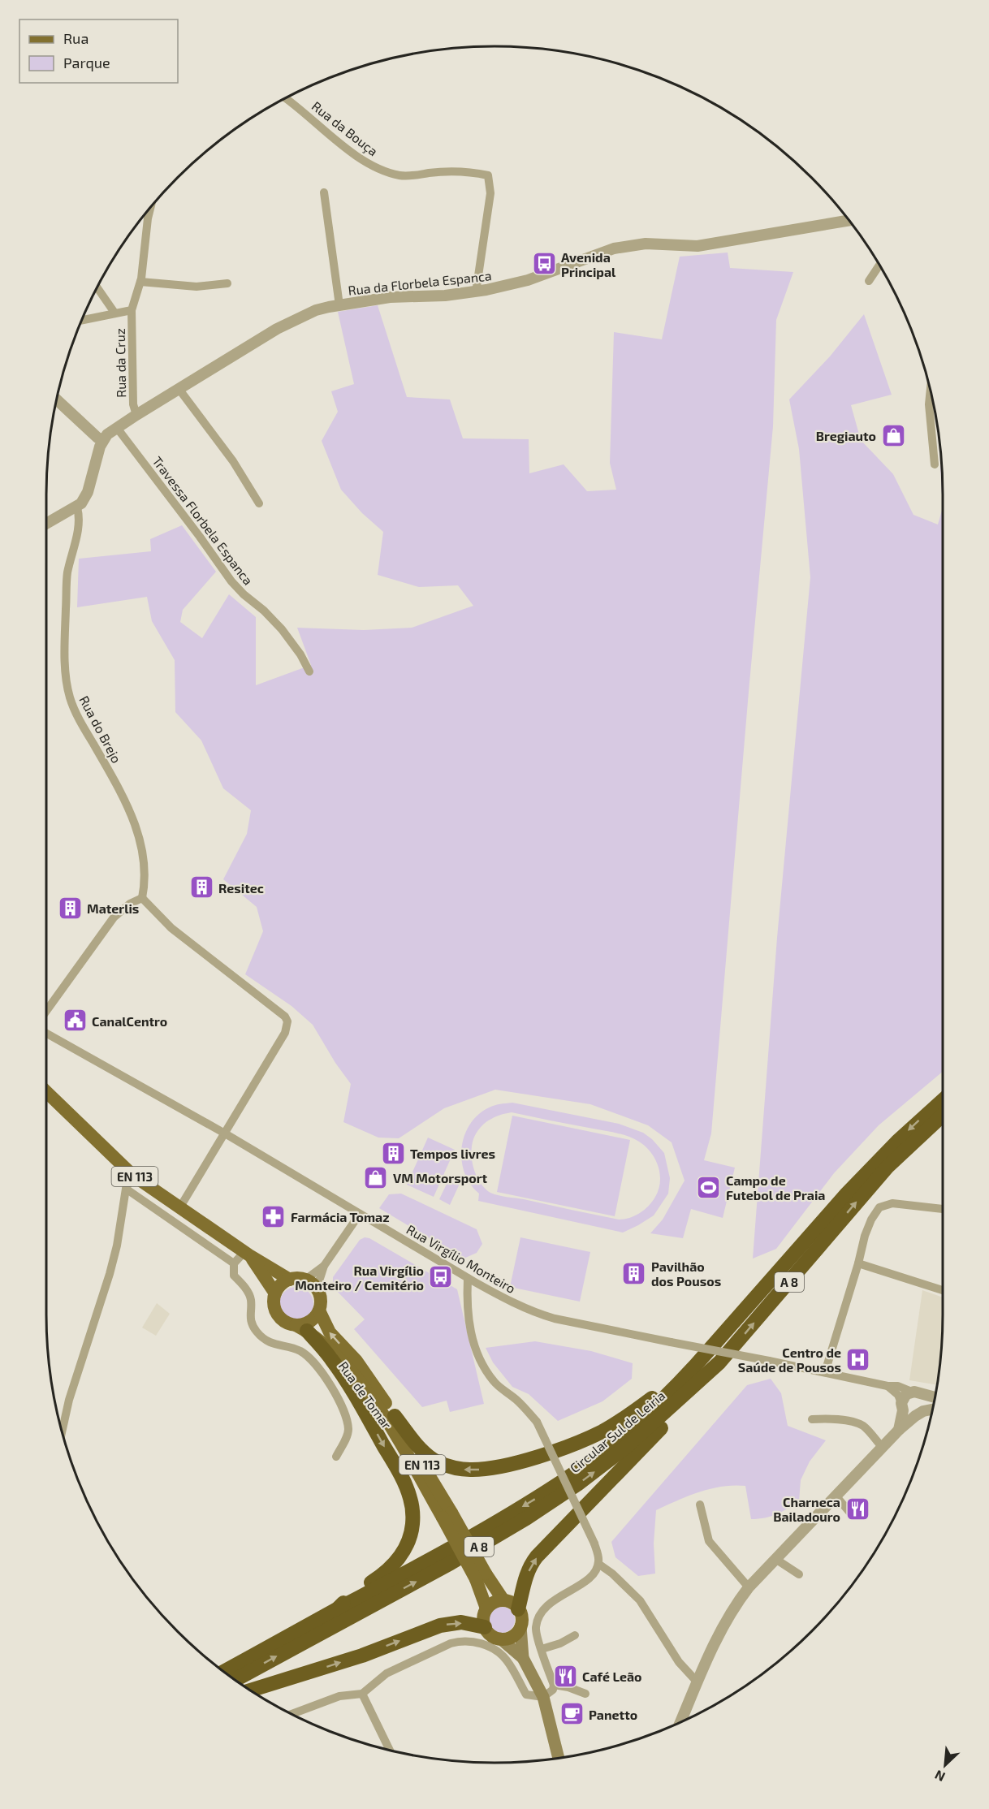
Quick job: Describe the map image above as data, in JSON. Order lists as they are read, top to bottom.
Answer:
{
  "streets": {
    "highway": ["A 8", "Circular Sul de Leiria"],
    "main road": ["EN 113", "Rua de Tomar"],
    "street": [
      "Rua da Bouça",
      "Rua da Florbela Espanca",
      "Rua da Cruz",
      "Travessa Florbela Espanca",
      "Rua do Brejo",
      "Rua Virgílio Monteiro"
    ]
  },
  "crossings": [
    ["Rua da Bouça", "Rua da Florbela Espanca"],
    ["Rua da Florbela Espanca", "Rua da Cruz"],
    ["Rua da Florbela Espanca", "Travessa Florbela Espanca"],
    ["A 8", "Circular Sul de Leiria"]
  ],
  "places": {
    "bus stop": ["Avenida Principal", "Rua Virgílio Monteiro / Cemitério"],
    "shop": ["Bregiauto", "VM Motorsport"],
    "building": [
      "Resitec",
      "Materlis",
      "Tempos livres",
      "Pavilhão dos Pousos"
    ],
    "public building": ["CanalCentro"],
    "sports": ["Campo de Futebol de Praia"],
    "pharmacy": ["Farmácia Tomaz"],
    "hospital": ["Centro de Saúde de Pousos"],
    "restaurant": ["Charneca Bailadouro", "Café Leão"],
    "cafe": ["Panetto"]
  },
  "legend": ["Rua", "Parque"],
  "north": "bottom left"
}
